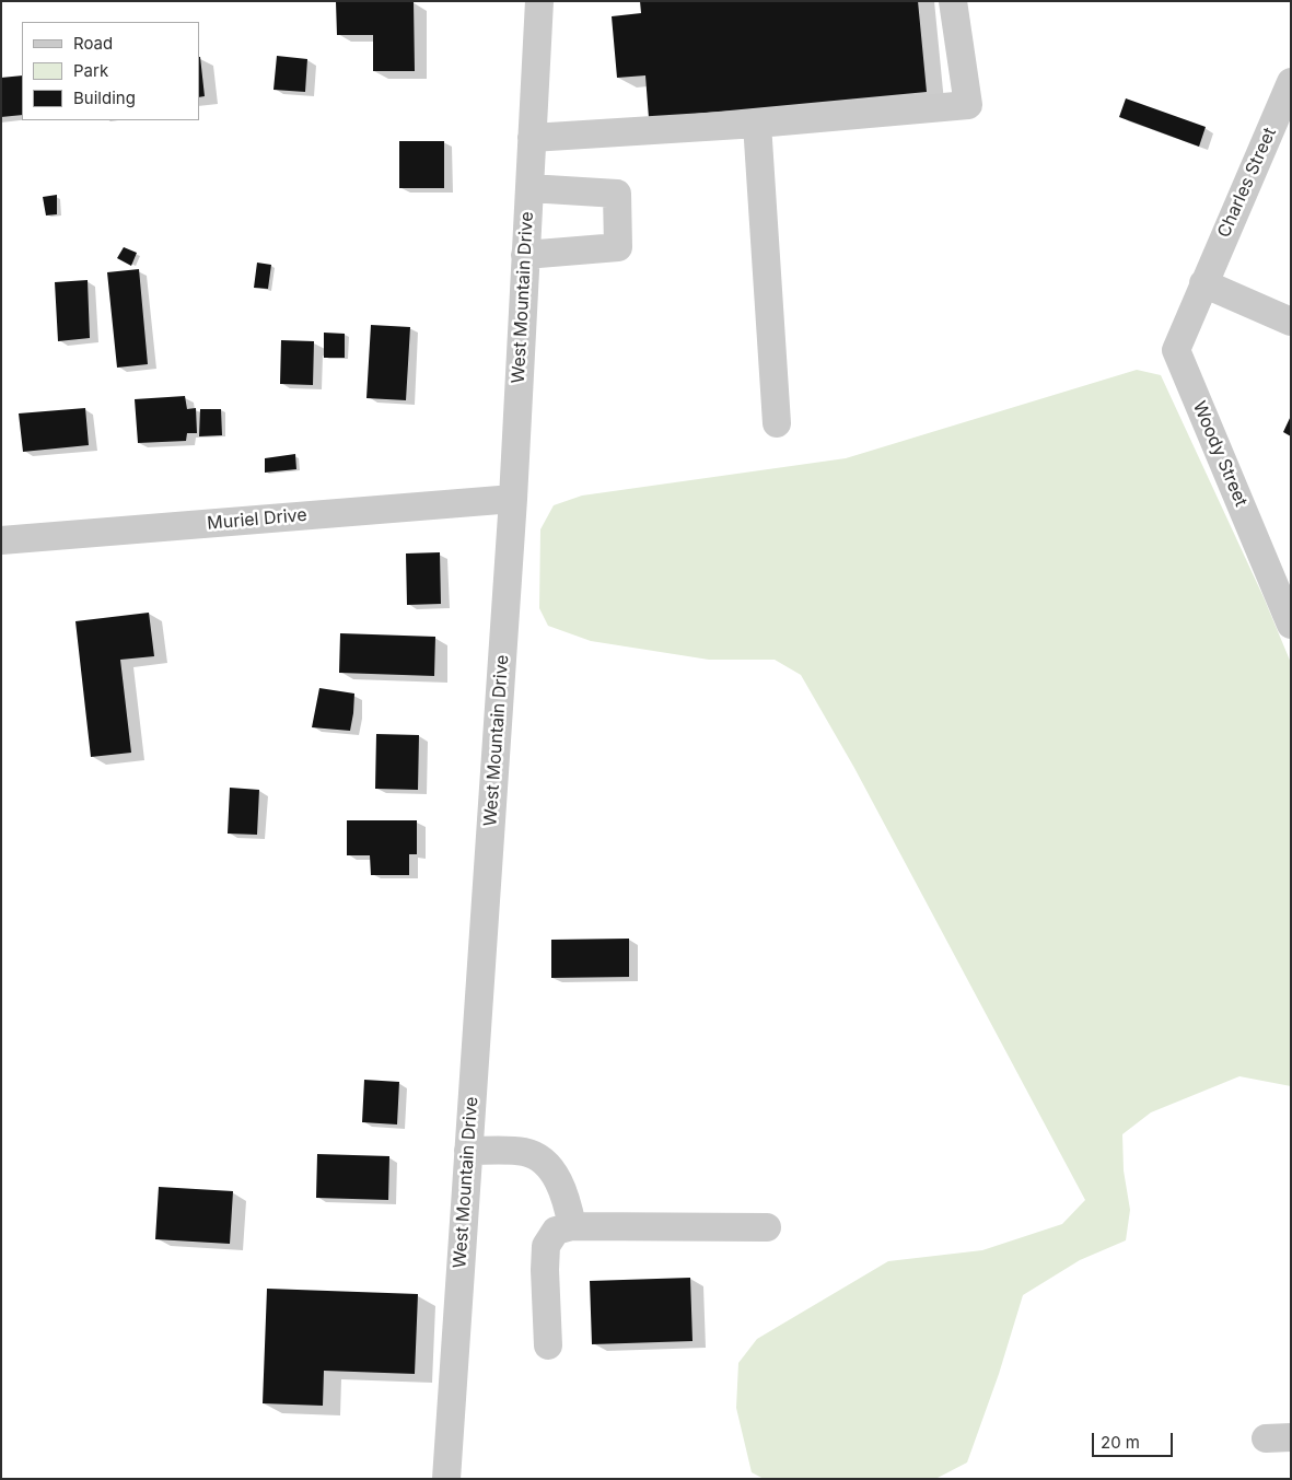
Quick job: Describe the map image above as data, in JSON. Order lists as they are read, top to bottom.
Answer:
{
  "streets": {
    "street": [
      "Charles Street",
      "West Mountain Drive",
      "Woody Street",
      "Muriel Drive"
    ]
  },
  "crossings": [
    ["Charles Street", "Woody Street"],
    ["West Mountain Drive", "Muriel Drive"]
  ],
  "legend": ["Road", "Park", "Building"],
  "scale_bar": "20 m"
}
